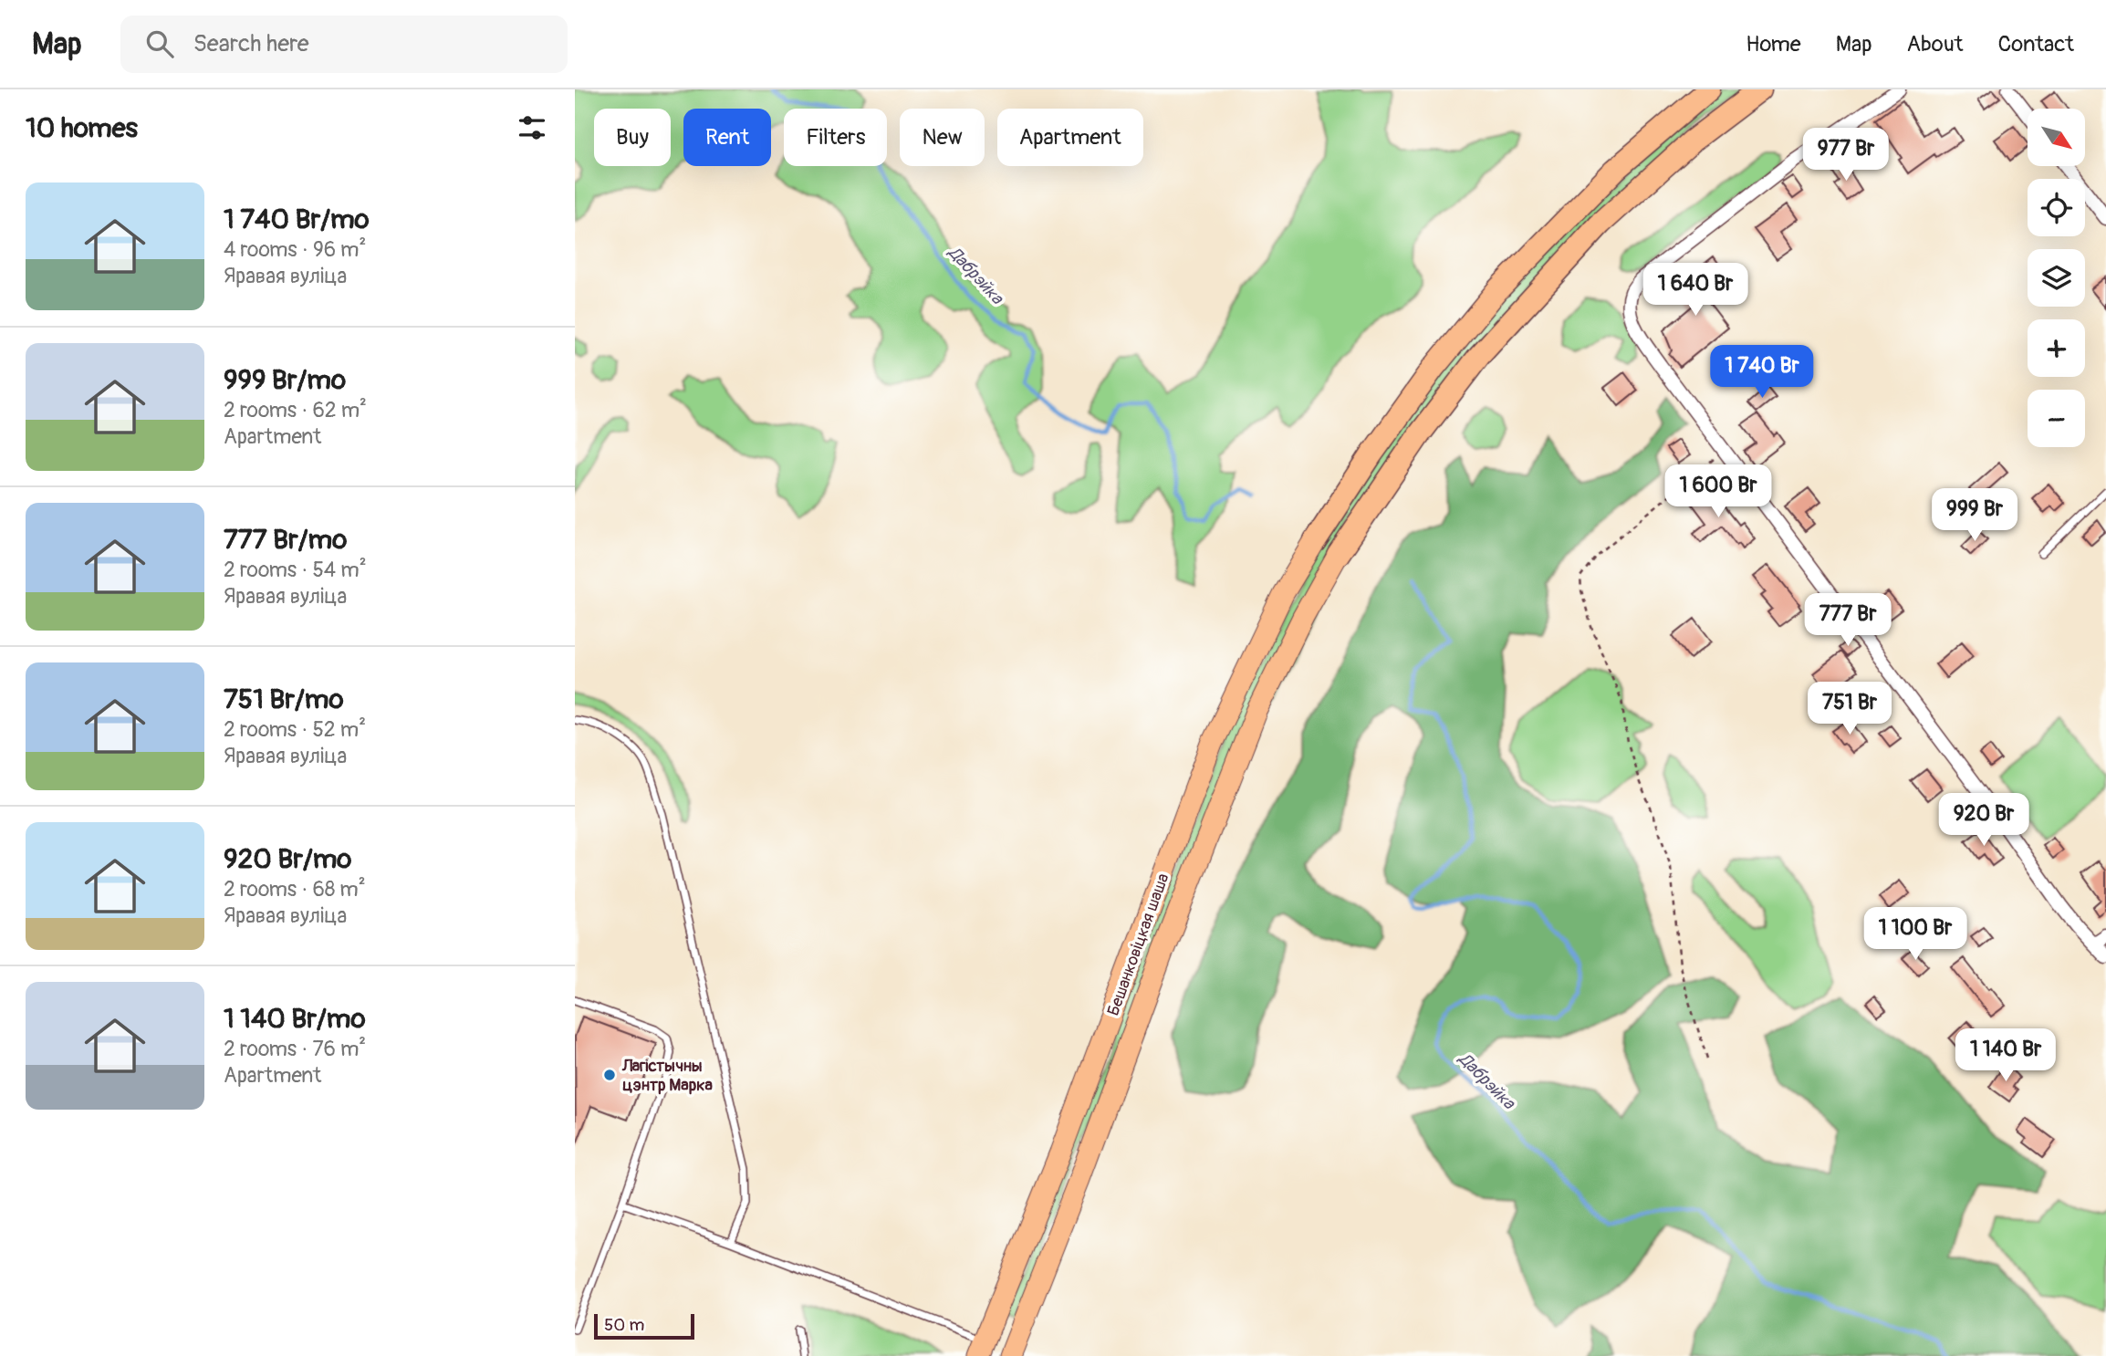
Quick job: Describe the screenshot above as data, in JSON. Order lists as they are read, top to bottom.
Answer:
{
  "streets": {
    "main road": ["Бешанковіцкая шаша"]
  },
  "water": ["Дабрэйка"],
  "places": ["Лагістычны цэнтр Марка"],
  "scale_bar": "50 m",
  "north": "bottom right",
  "page": {
    "header": "Map",
    "search": "Search here",
    "nav": [
      "Home",
      "Map",
      "About",
      "Contact"
    ],
    "heading": "10 homes",
    "map_buttons": ["+", "−"],
    "chip": [
      "Buy",
      "Rent",
      "Filters",
      "New",
      "Apartment"
    ],
    "price": [
      "977 Br",
      "1 640 Br",
      "1 740 Br",
      "1 600 Br",
      "999 Br",
      "777 Br",
      "751 Br",
      "920 Br",
      "1 100 Br",
      "1 140 Br"
    ],
    "list": [
      {
        "name": "1 740 Br/mo",
        "note": "4 rooms · 96 m² · Яравая вуліца"
      },
      {
        "name": "999 Br/mo",
        "note": "2 rooms · 62 m² · Apartment"
      },
      {
        "name": "777 Br/mo",
        "note": "2 rooms · 54 m² · Яравая вуліца"
      },
      {
        "name": "751 Br/mo",
        "note": "2 rooms · 52 m² · Яравая вуліца"
      },
      {
        "name": "920 Br/mo",
        "note": "2 rooms · 68 m² · Яравая вуліца"
      },
      {
        "name": "1 140 Br/mo",
        "note": "2 rooms · 76 m² · Apartment"
      }
    ],
    "scale": "50 m"
  }
}
